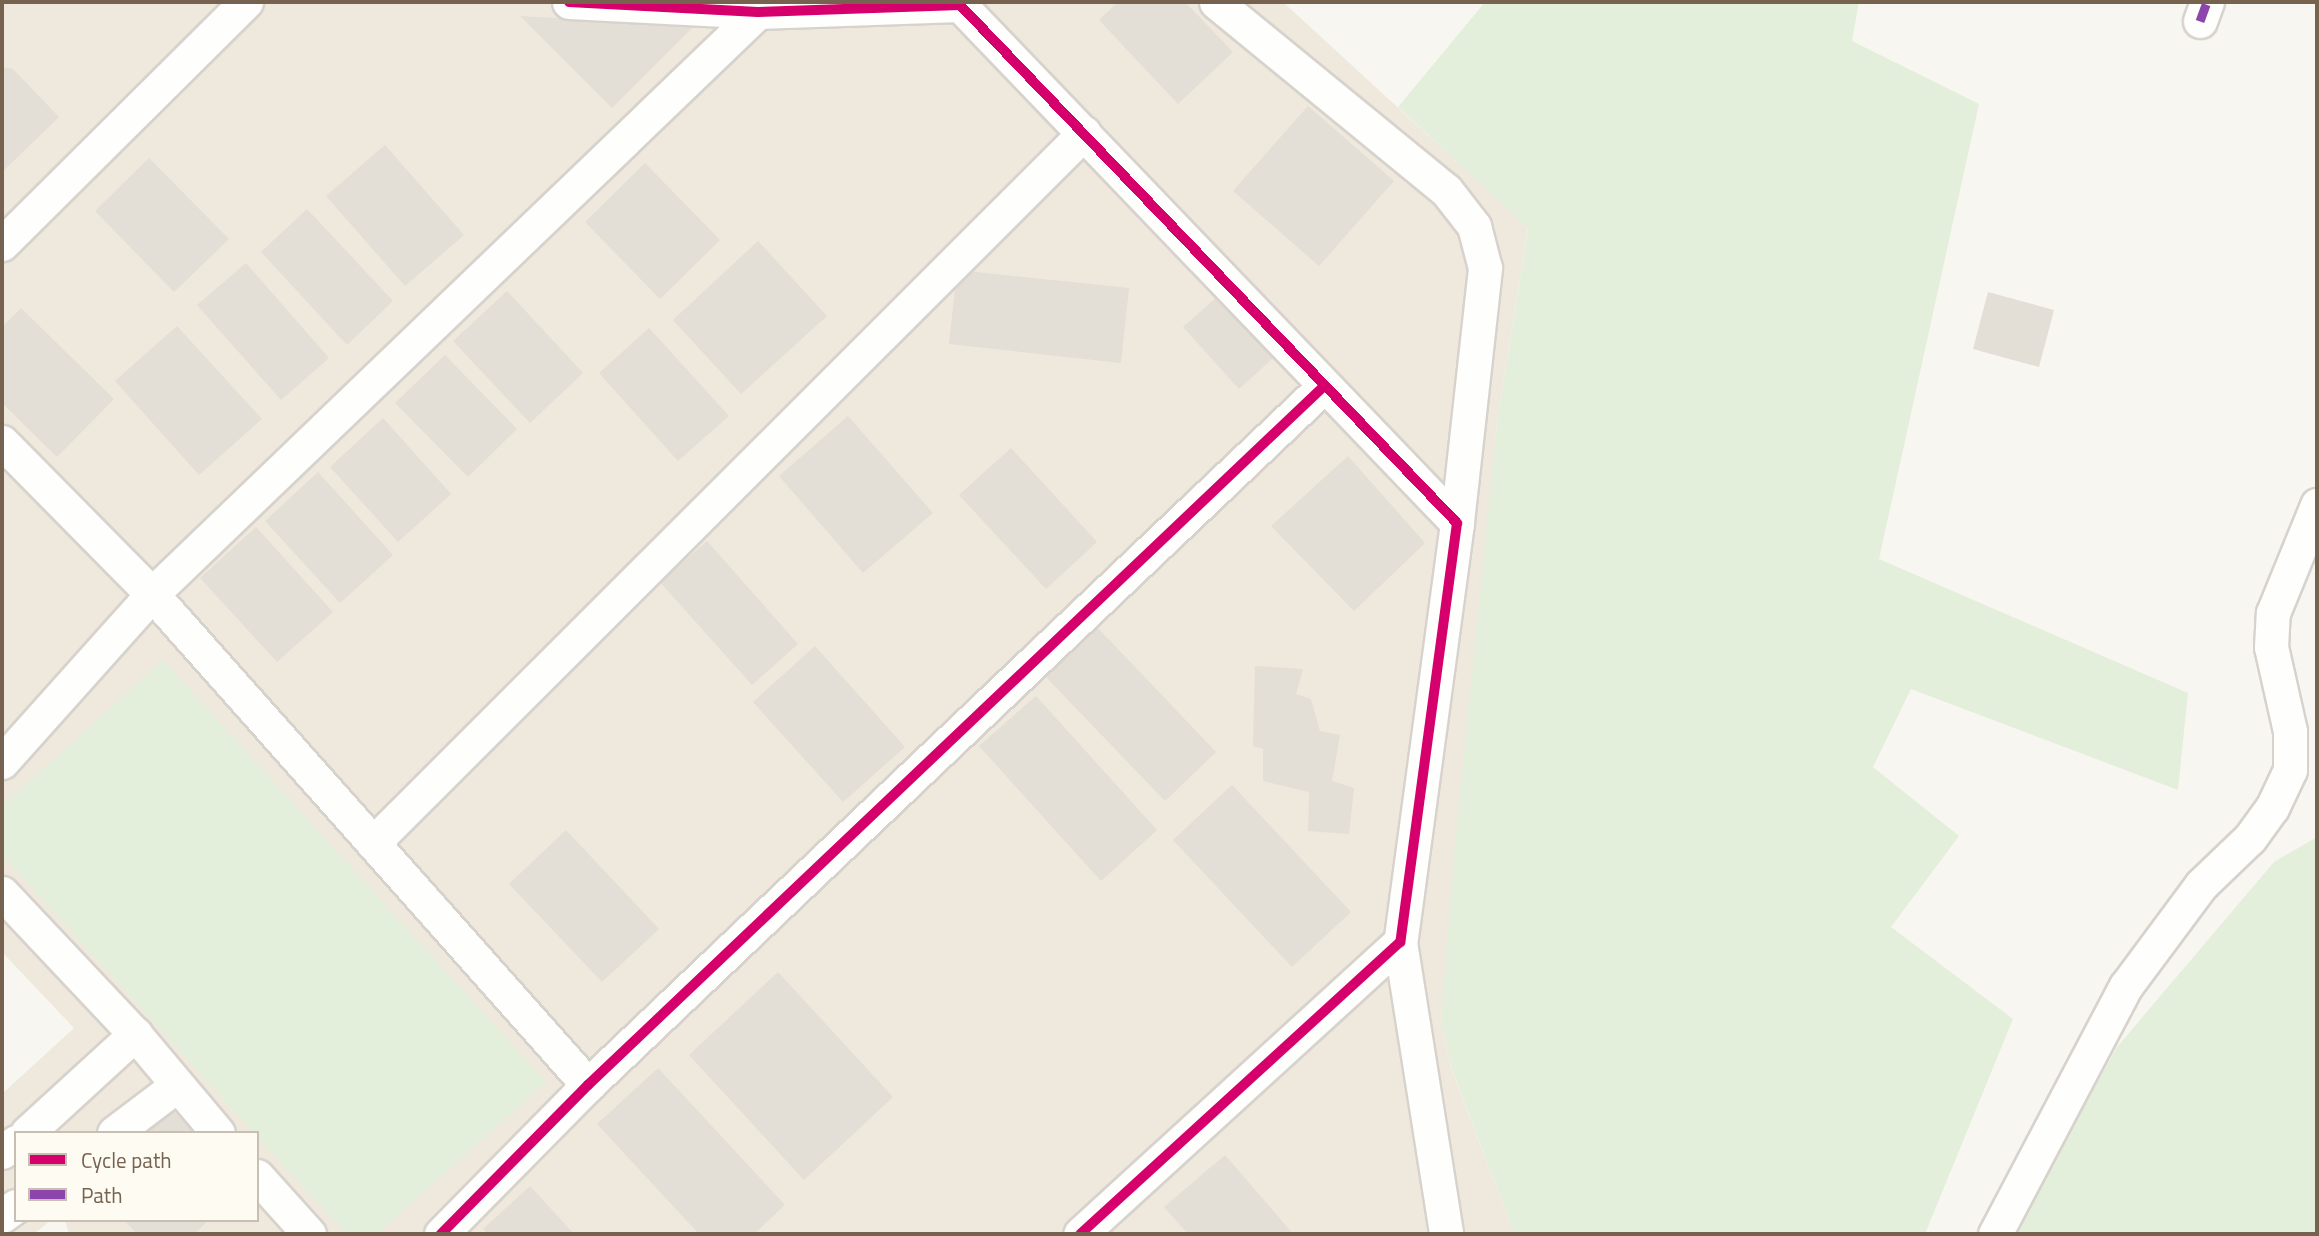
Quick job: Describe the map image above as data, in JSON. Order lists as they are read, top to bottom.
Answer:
{
  "legend": ["Cycle path", "Path"]
}
